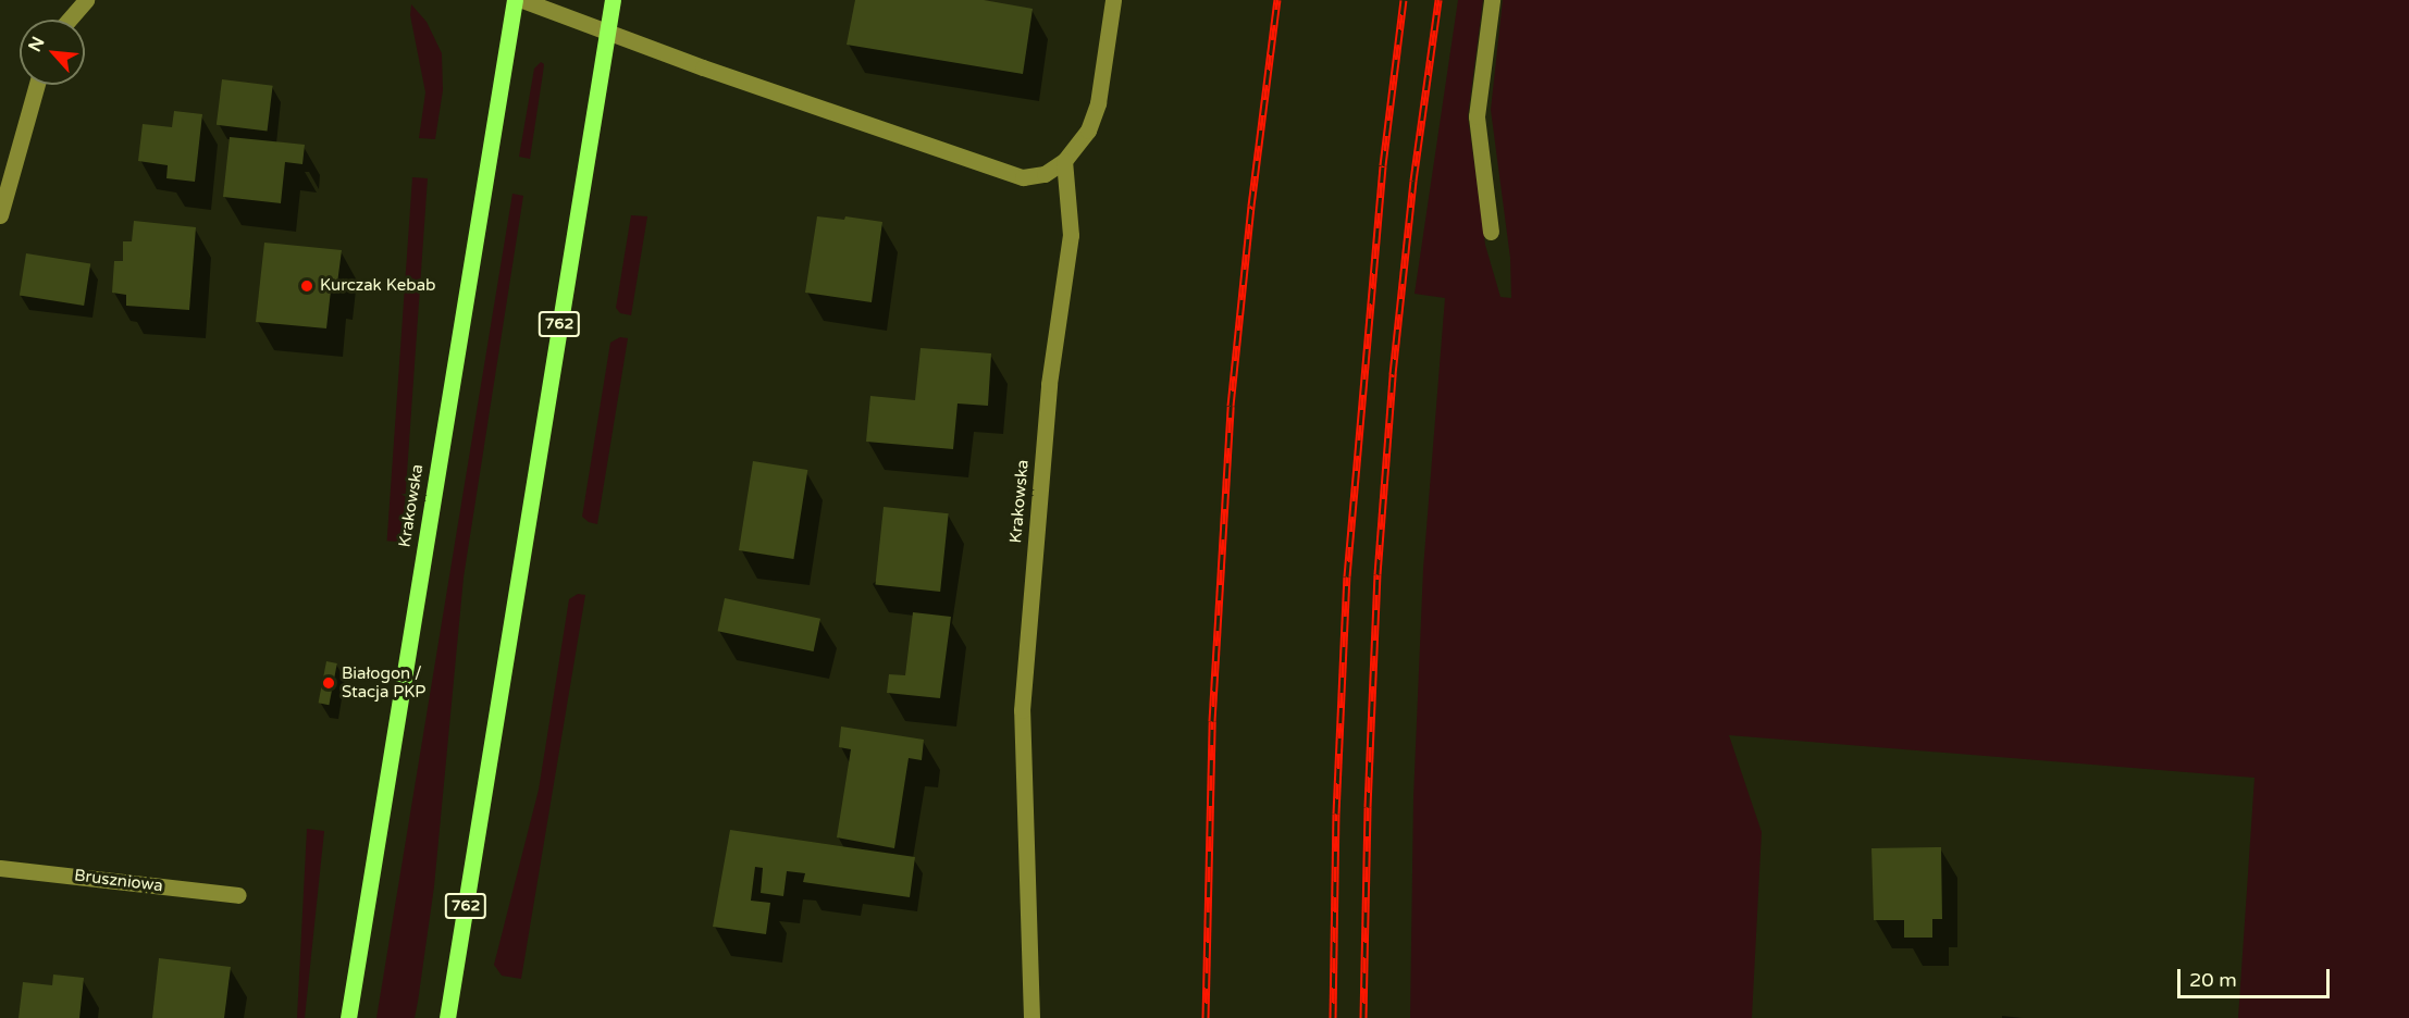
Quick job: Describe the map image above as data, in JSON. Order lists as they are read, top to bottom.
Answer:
{
  "streets": {
    "main road": ["762", "Krakowska"],
    "street": ["Bruszniowa"]
  },
  "places": ["Kurczak Kebab", "Białogon / Stacja PKP"],
  "scale_bar": "20 m",
  "north": "top left"
}
